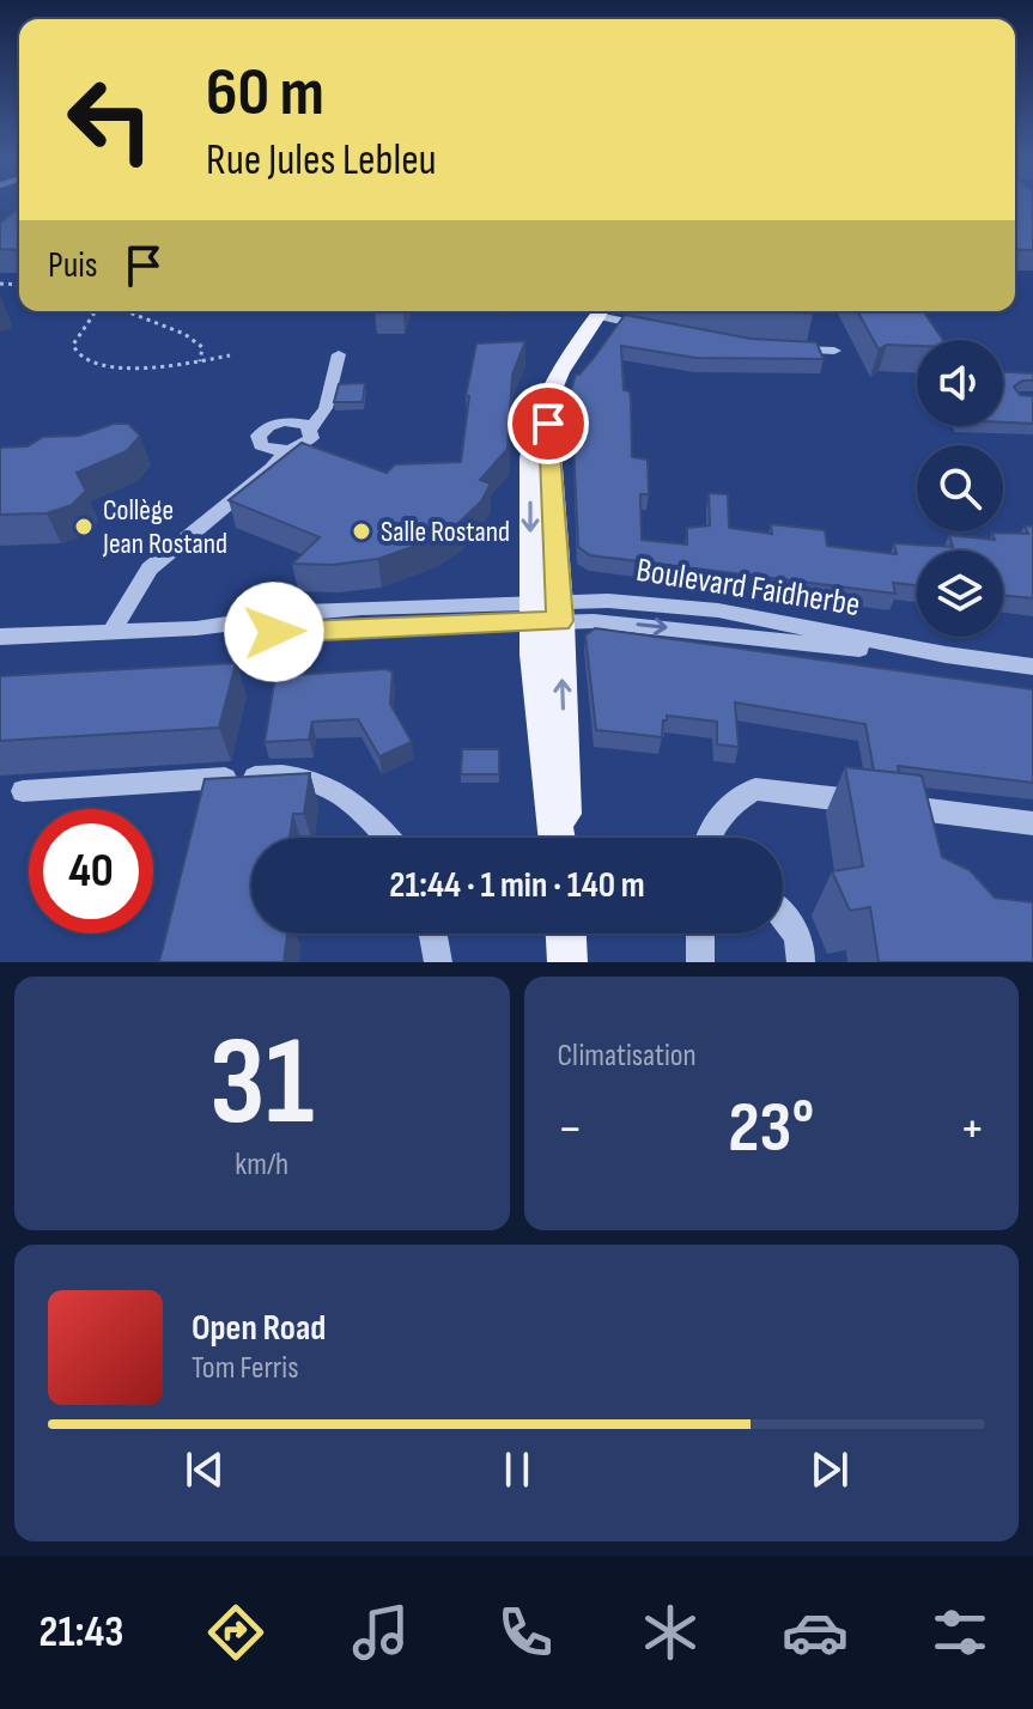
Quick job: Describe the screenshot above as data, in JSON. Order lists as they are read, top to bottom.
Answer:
{
  "streets": {
    "street": ["Boulevard Faidherbe"]
  },
  "places": ["Collège Jean Rostand", "Salle Rostand"],
  "page": {
    "turn": ["60 m", "Rue Jules Lebleu"],
    "then": "Puis",
    "limit": "40",
    "trip": "21:44 · 1 min · 140 m",
    "tile": [
      ["31", "km/h"],
      "Climatisation"
    ],
    "heat": ["−", "23°", "+"],
    "song": ["Open Road", "Tom Ferris"],
    "tabs": "21:43"
  }
}
